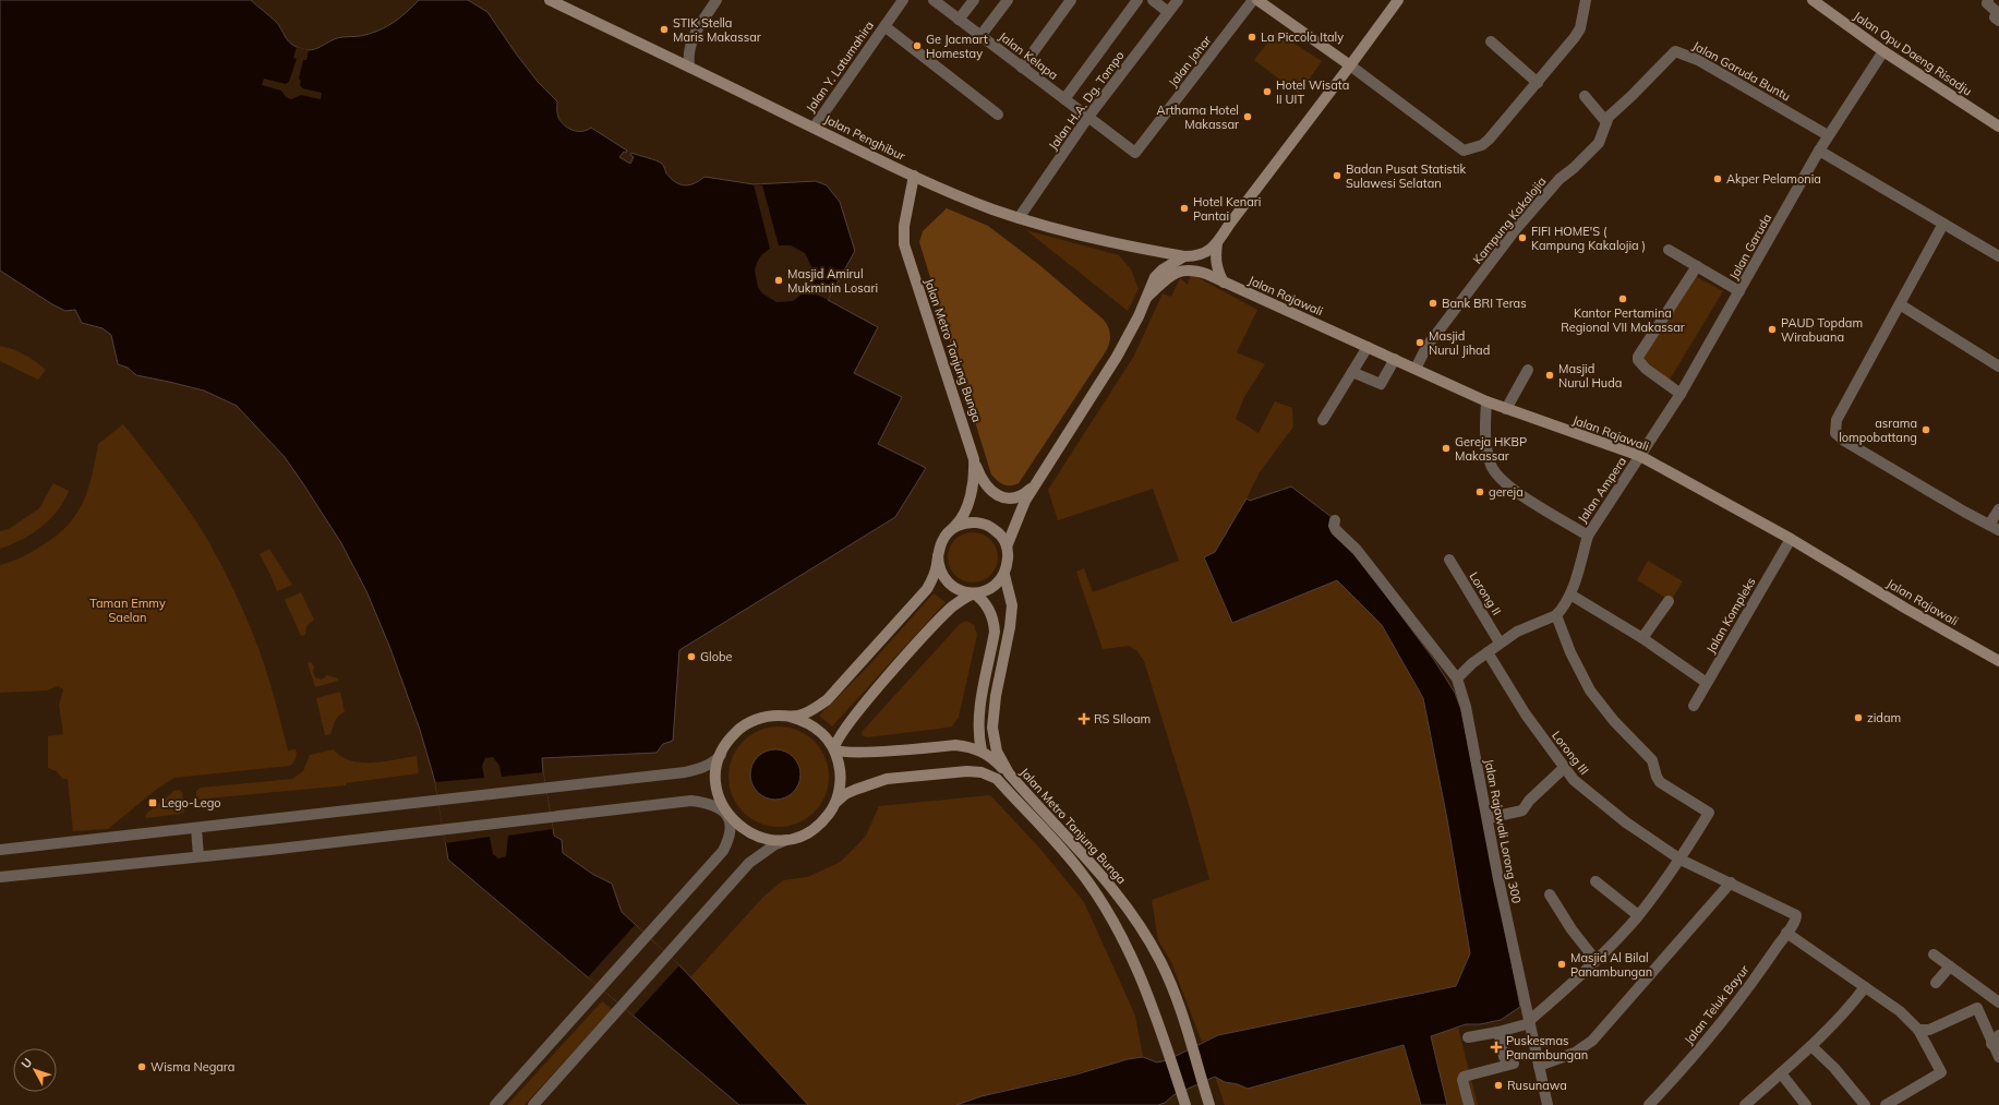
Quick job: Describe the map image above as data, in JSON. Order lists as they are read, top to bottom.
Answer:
{
  "streets": {
    "main road": [
      "Jalan Opu Daeng Risadju",
      "Jalan Penghibur",
      "Jalan Rajawali",
      "Jalan Metro Tanjung Bunga"
    ],
    "street": [
      "Jalan Kelapa",
      "Jalan Johar",
      "Jalan Y. Latumahira",
      "Jalan Garuda Buntu",
      "Jalan H.A. Dg. Tompo",
      "Kampung Kakalojia",
      "Jalan Garuda",
      "Jalan Ampera",
      "Lorong II",
      "Jalan Kompleks",
      "Lorong III",
      "Jalan Rajawali Lorong 300",
      "Jalan Teluk Bayur"
    ]
  },
  "crossings": [
    ["Jalan Opu Daeng Risadju", "Jalan Garuda"],
    ["Jalan Kelapa", "Jalan Johar"],
    ["Jalan Kelapa", "Jalan H.A. Dg. Tompo"],
    ["Jalan Johar", "Jalan H.A. Dg. Tompo"],
    ["Jalan Y. Latumahira", "Jalan Penghibur"],
    ["Jalan Garuda Buntu", "Kampung Kakalojia"],
    ["Jalan Garuda Buntu", "Jalan Garuda"],
    ["Jalan H.A. Dg. Tompo", "Jalan Penghibur"],
    ["Jalan Penghibur", "Jalan Metro Tanjung Bunga"],
    ["Kampung Kakalojia", "Jalan Rajawali"],
    ["Jalan Garuda", "Jalan Rajawali"],
    ["Jalan Garuda", "Jalan Ampera"],
    ["Jalan Rajawali", "Jalan Ampera"],
    ["Jalan Rajawali", "Jalan Kompleks"],
    ["Lorong III", "Jalan Teluk Bayur"]
  ],
  "parks": ["Taman Emmy Saelan"],
  "places": {
    "other": [
      "STIK Stella Maris Makassar",
      "La Piccola Italy",
      "Ge Jacmart Homestay",
      "Hotel Wisata II UIT",
      "Arthama Hotel Makassar",
      "Badan Pusat Statistik Sulawesi Selatan",
      "Akper Pelamonia",
      "Hotel Kenari Pantai",
      "FIFI HOME'S ( Kampung Kakalojia )",
      "Masjid Amirul Mukminin Losari",
      "Kantor Pertamina Regional VII Makassar",
      "Bank BRI Teras",
      "PAUD Topdam Wirabuana",
      "Masjid Nurul Jihad",
      "Masjid Nurul Huda",
      "asrama lompobattang",
      "Gereja HKBP Makassar",
      "gereja",
      "Globe",
      "zidam",
      "Masjid Al Bilal Panambungan",
      "Wisma Negara",
      "Rusunawa"
    ],
    "health": ["RS SIloam", "Puskesmas Panambungan"],
    "transit": ["Lego-Lego"]
  },
  "north": "top left"
}
